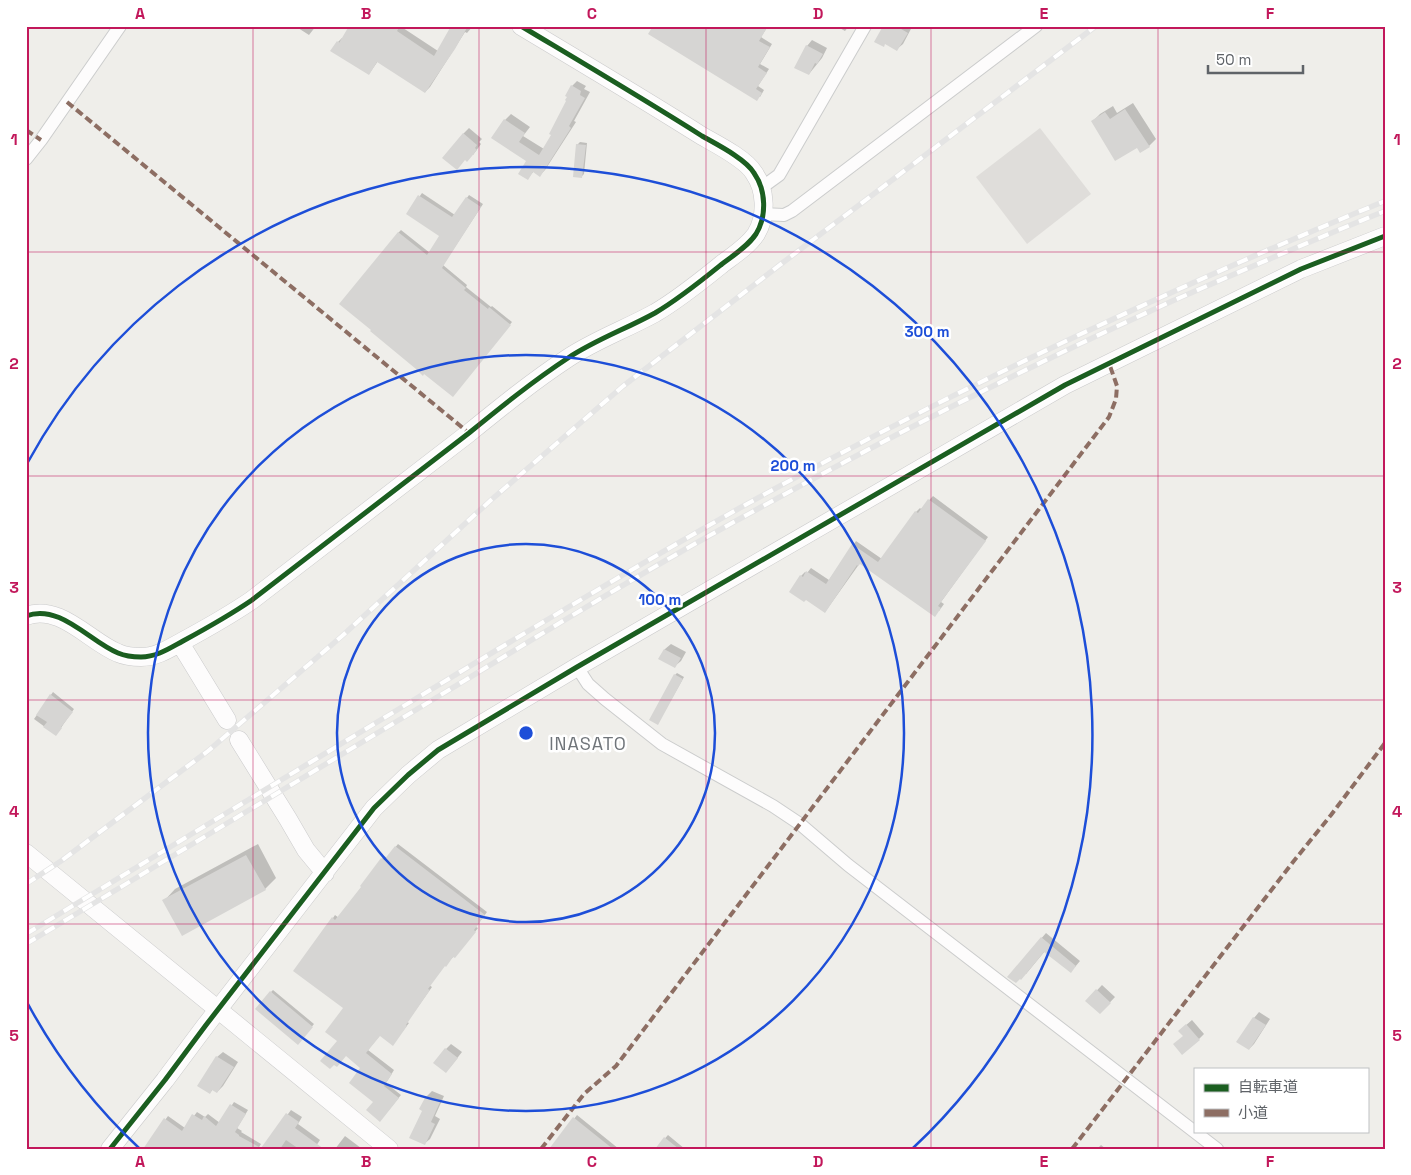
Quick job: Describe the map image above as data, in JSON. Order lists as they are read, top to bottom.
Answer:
{
  "districts": ["INASATO"],
  "legend": ["自転車道", "小道"],
  "scale_bar": "50 m",
  "grid": {
    "columns": [
      "A",
      "B",
      "C",
      "D",
      "E",
      "F"
    ],
    "rows": [
      "1",
      "2",
      "3",
      "4",
      "5"
    ]
  },
  "rings": ["300 m", "200 m", "100 m"]
}
